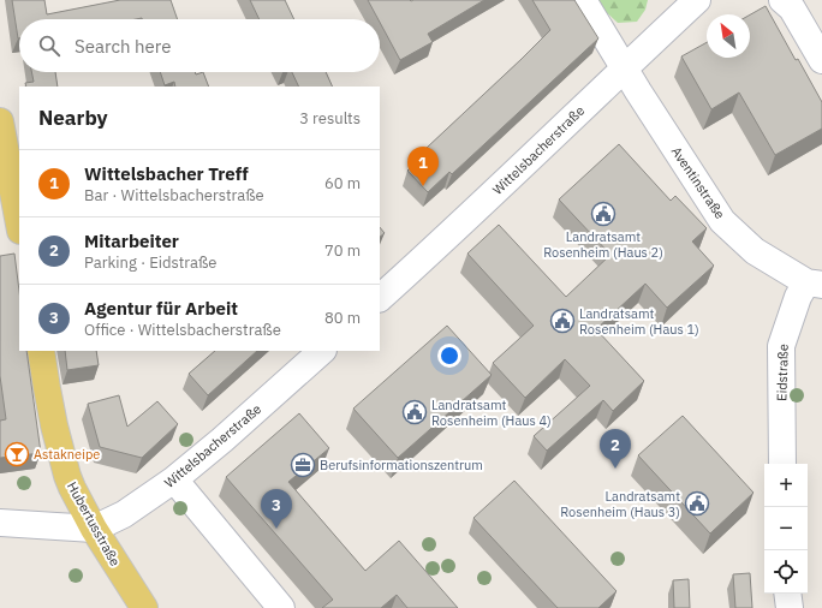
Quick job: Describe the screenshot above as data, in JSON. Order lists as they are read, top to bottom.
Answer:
{
  "streets": {
    "main road": ["Hubertusstraße"],
    "street": ["Wittelsbacherstraße", "Aventinstraße", "Eidstraße"]
  },
  "crossings": [
    ["Wittelsbacherstraße", "Aventinstraße"],
    ["Wittelsbacherstraße", "Hubertusstraße"],
    ["Aventinstraße", "Eidstraße"]
  ],
  "places": {
    "public building": [
      "Landratsamt Rosenheim (Haus 2)",
      "Landratsamt Rosenheim (Haus 1)",
      "Landratsamt Rosenheim (Haus 4)",
      "Landratsamt Rosenheim (Haus 3)"
    ],
    "bar": ["Astakneipe"],
    "office": ["Berufsinformationszentrum"]
  },
  "north": "top left",
  "page": {
    "search": "Search here",
    "heading": ["Nearby", "3 results"],
    "pins": ["1", "2", "3"],
    "list": [
      {
        "mark": "1",
        "name": "Wittelsbacher Treff",
        "note": "Bar · Wittelsbacherstraße",
        "value": "60 m"
      },
      {
        "mark": "2",
        "name": "Mitarbeiter",
        "note": "Parking · Eidstraße",
        "value": "70 m"
      },
      {
        "mark": "3",
        "name": "Agentur für Arbeit",
        "note": "Office · Wittelsbacherstraße",
        "value": "80 m"
      }
    ],
    "map_buttons": ["+", "−"]
  }
}
